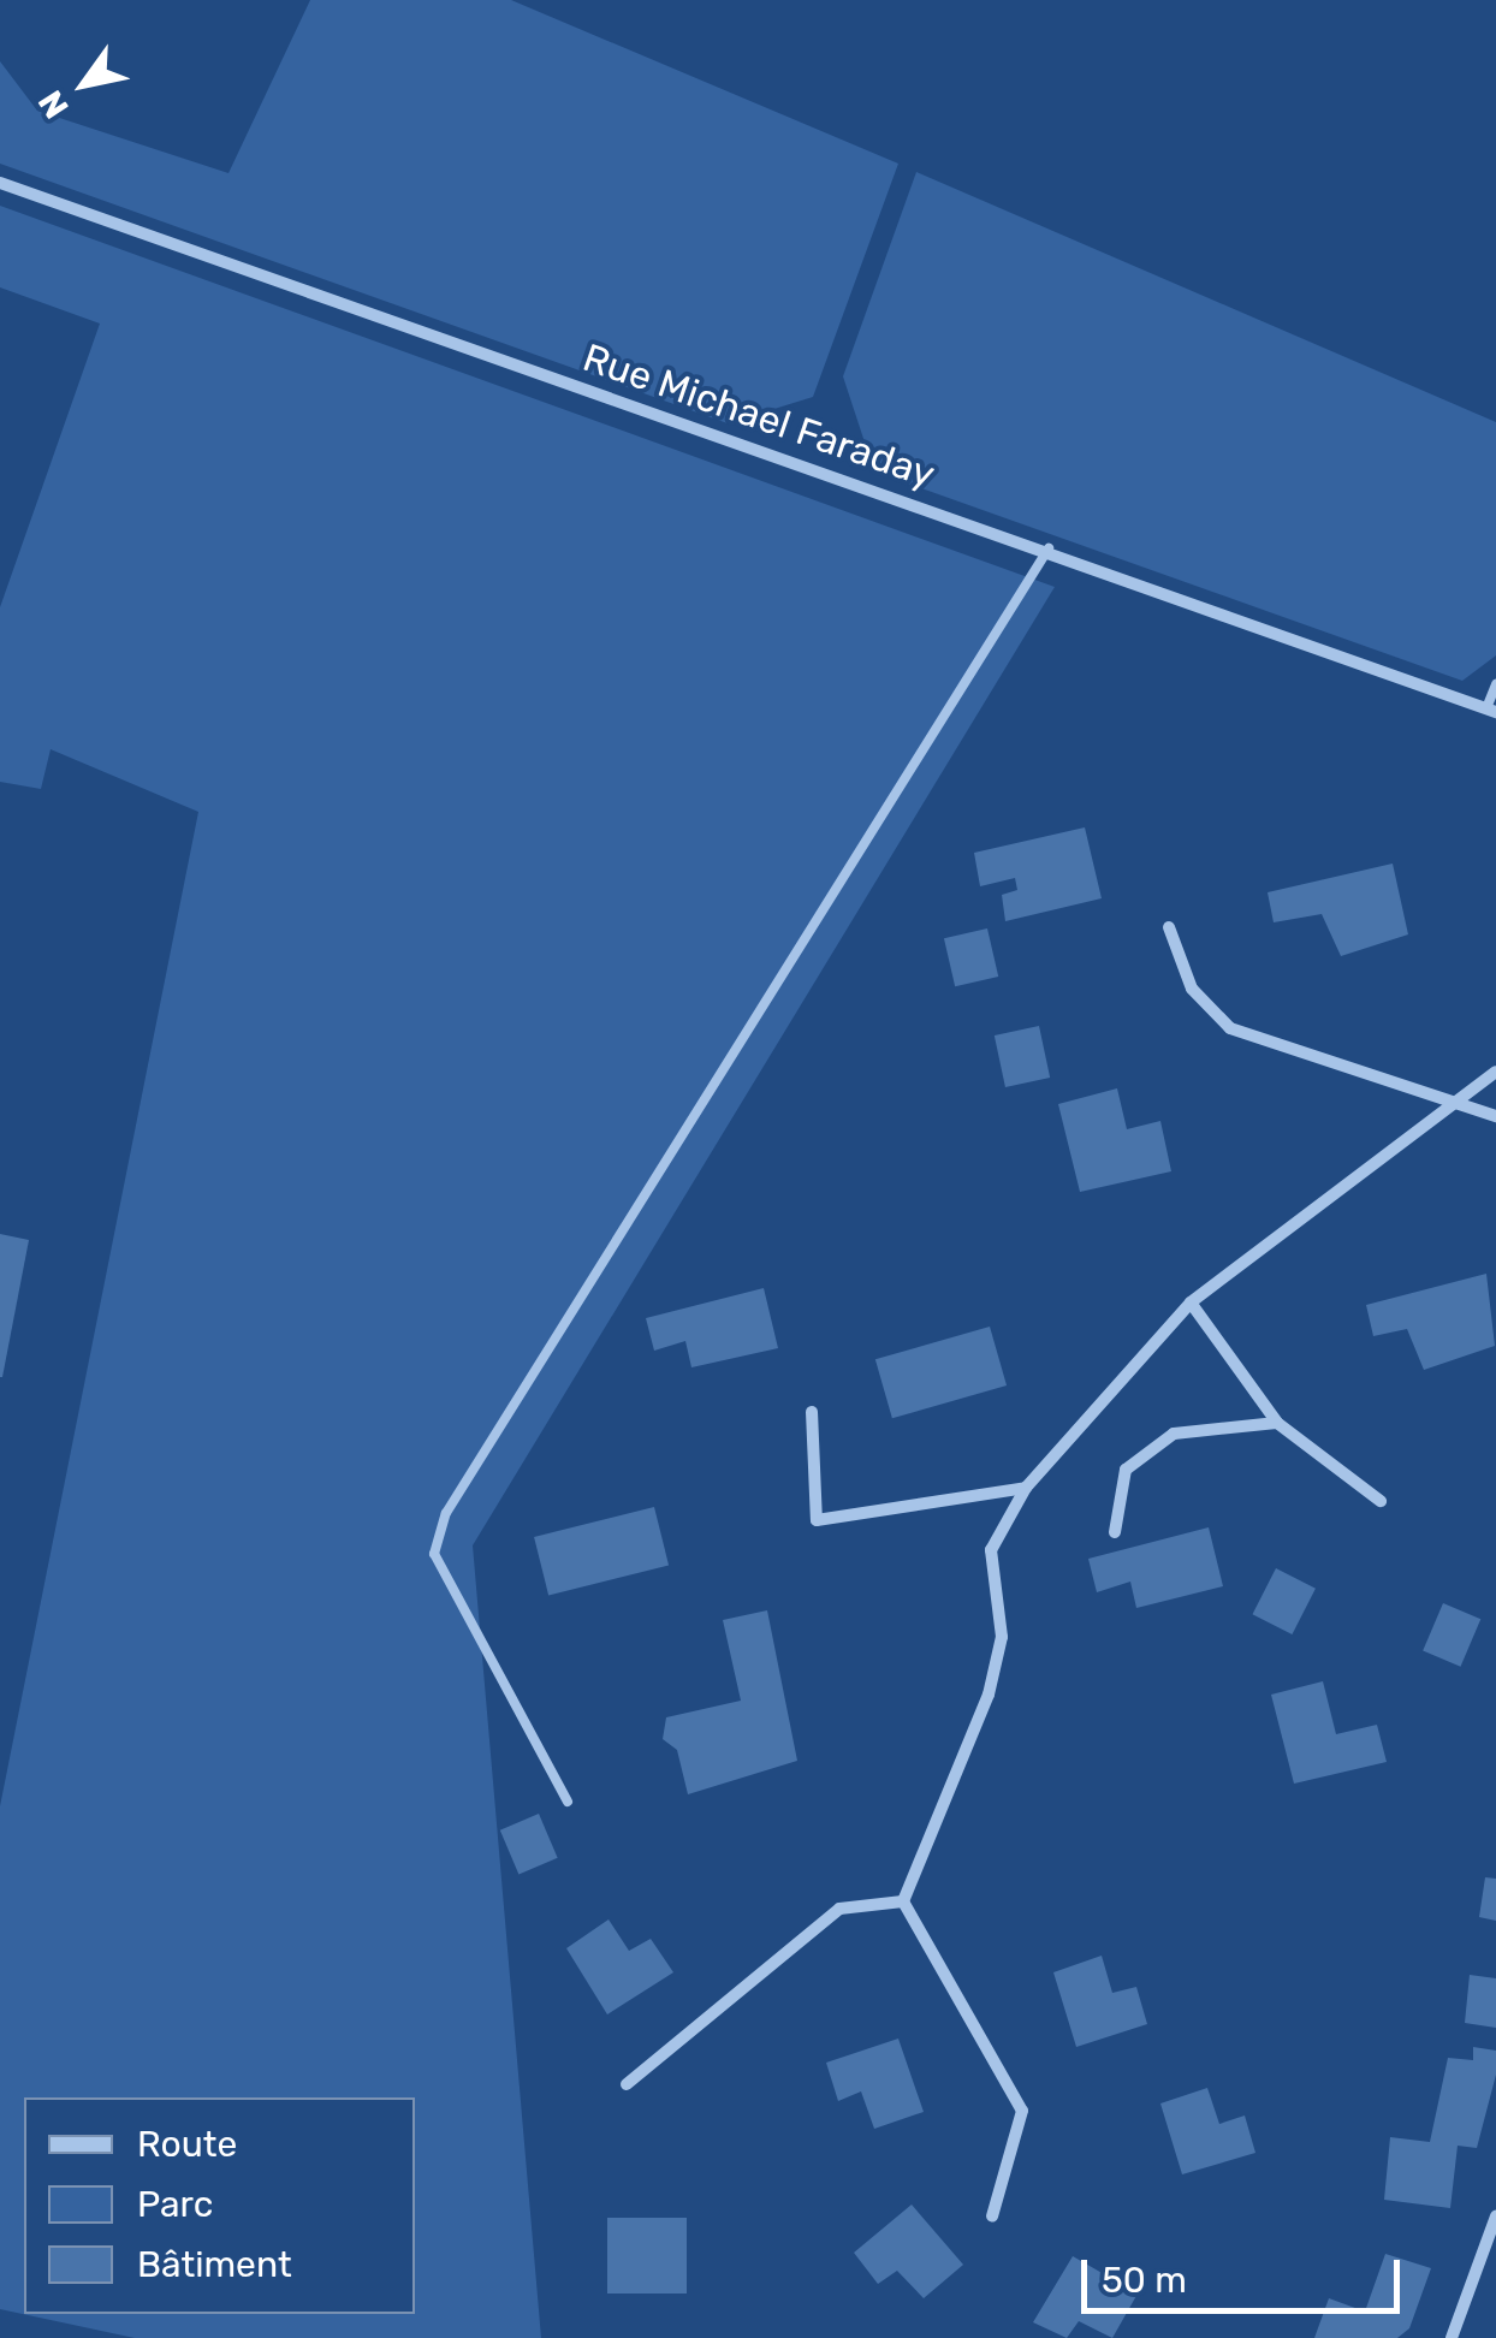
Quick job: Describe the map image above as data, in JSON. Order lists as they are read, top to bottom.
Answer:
{
  "streets": {
    "street": ["Rue Michael Faraday"]
  },
  "legend": ["Route", "Parc", "Bâtiment"],
  "scale_bar": "50 m",
  "north": "bottom left"
}
